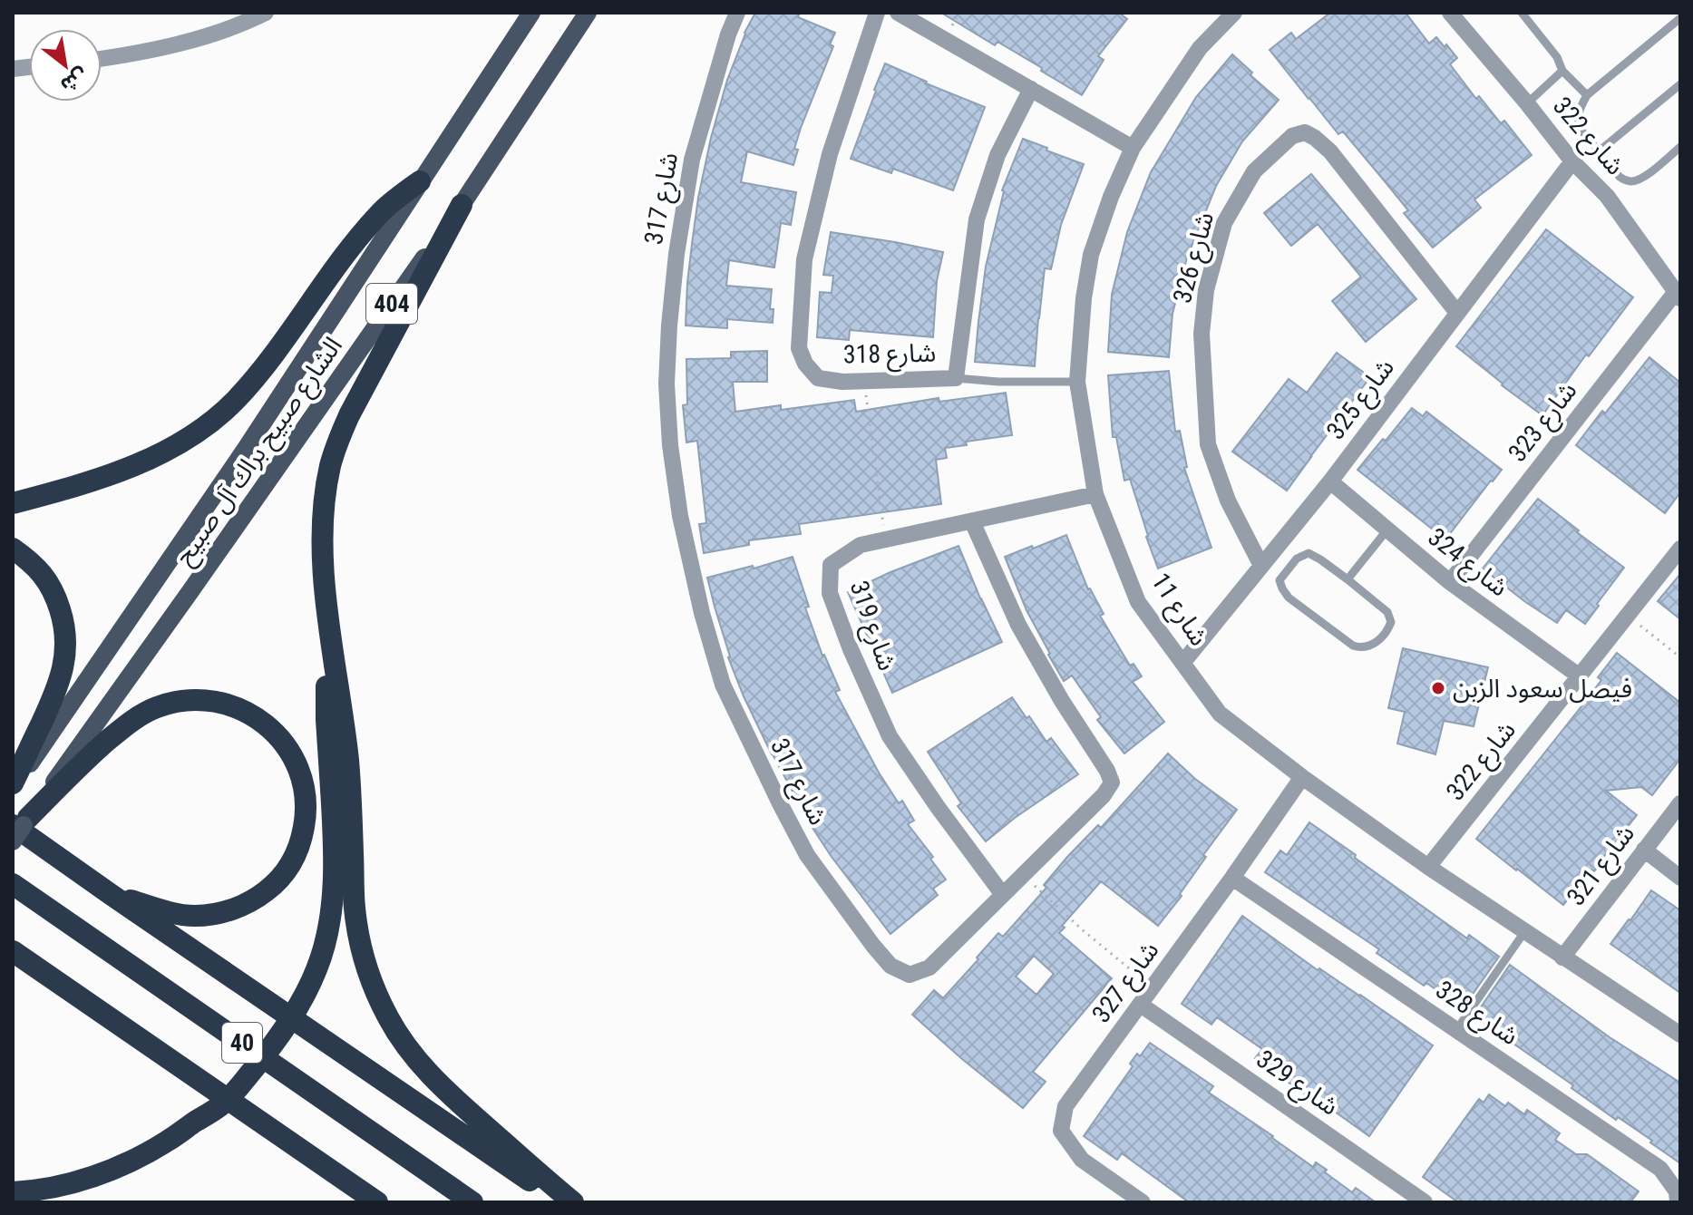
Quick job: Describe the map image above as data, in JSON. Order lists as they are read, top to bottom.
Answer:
{
  "streets": {
    "highway": ["40"],
    "main road": ["404", "الشارع صبيح براك آل صبيح"],
    "street": [
      "شارع 322",
      "شارع 317",
      "شارع 326",
      "شارع 318",
      "شارع 325",
      "شارع 323",
      "شارع 324",
      "شارع 11",
      "شارع 319",
      "شارع 321",
      "شارع 327",
      "شارع 328",
      "شارع 329"
    ]
  },
  "crossings": [
    ["شارع 322", "شارع 325"],
    ["شارع 322", "شارع 323"],
    ["شارع 322", "شارع 324"],
    ["شارع 322", "شارع 11"],
    ["شارع 317", "شارع 319"],
    ["شارع 326", "شارع 325"],
    ["شارع 325", "شارع 324"],
    ["شارع 325", "شارع 11"],
    ["شارع 323", "شارع 324"],
    ["شارع 11", "شارع 319"],
    ["شارع 11", "شارع 321"],
    ["شارع 11", "شارع 327"],
    ["شارع 327", "شارع 328"],
    ["شارع 327", "شارع 329"]
  ],
  "places": ["فيصل سعود الزبن"],
  "north": "bottom right"
}
